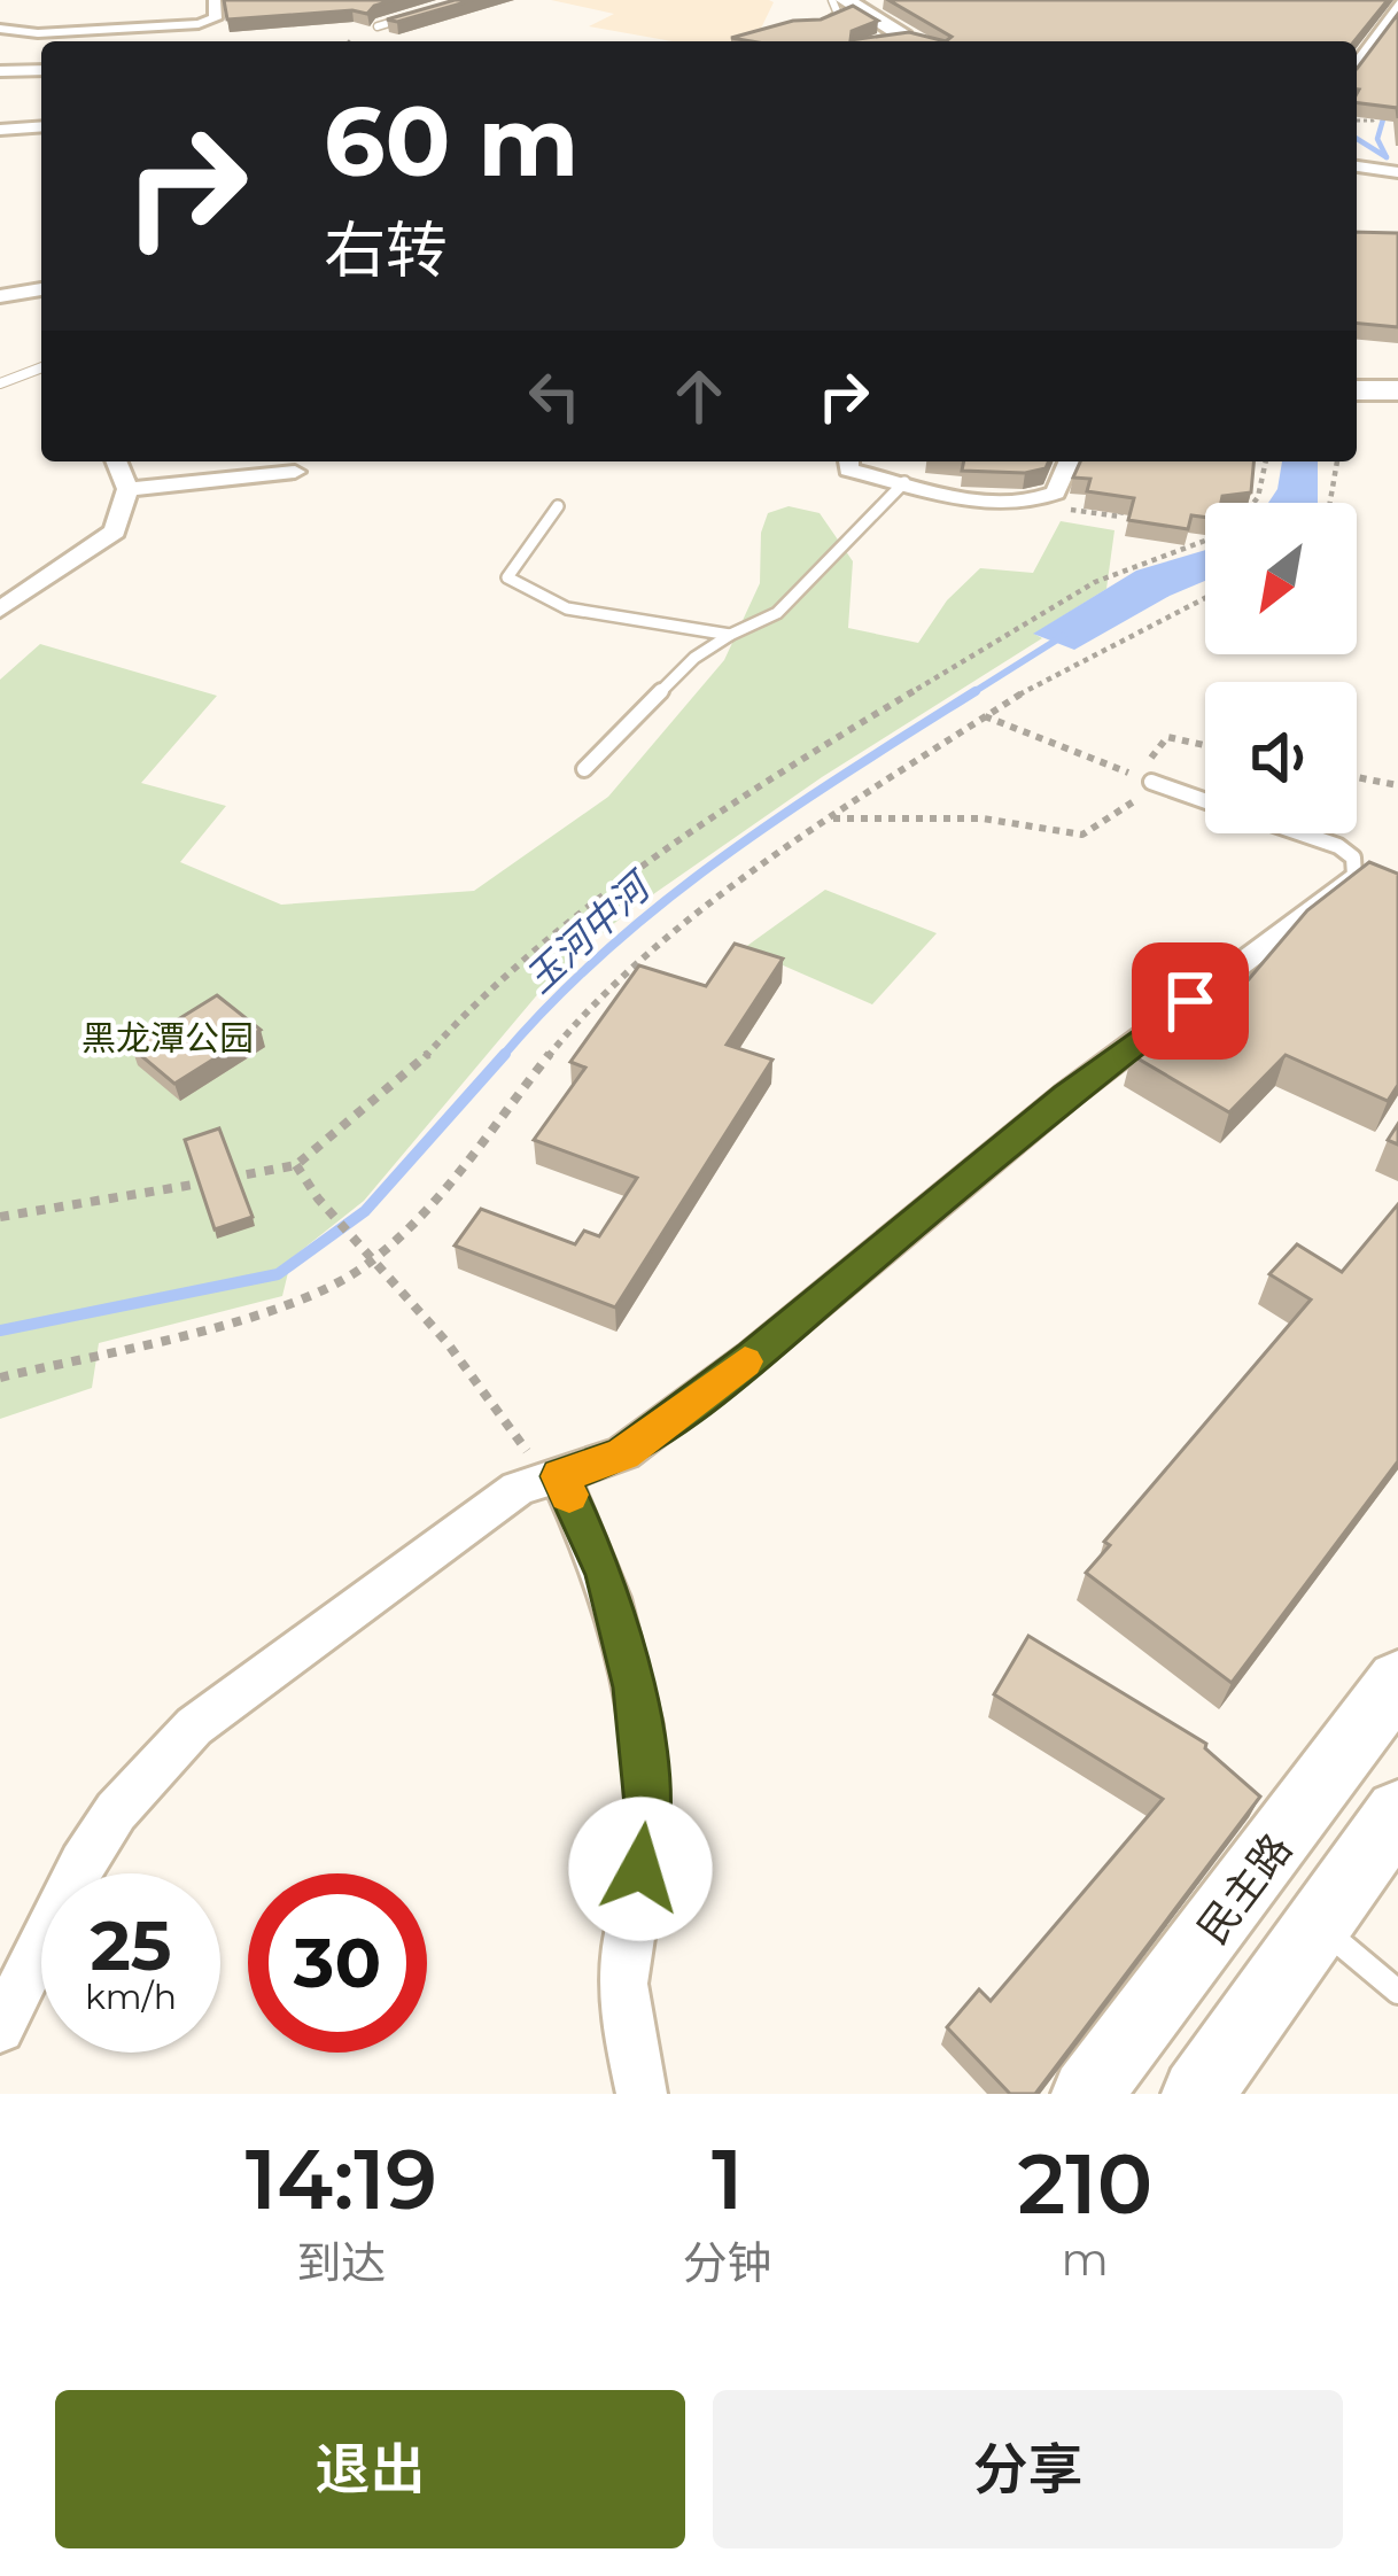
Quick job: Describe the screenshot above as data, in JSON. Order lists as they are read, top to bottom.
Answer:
{
  "streets": {
    "main road": ["民主路"]
  },
  "water": ["玉河中河"],
  "parks": ["黑龙潭公园"],
  "north": "bottom left",
  "page": {
    "turn": ["60 m", "右转"],
    "speed": "25 km/h",
    "limit": "30",
    "eta": [
      "14:19",
      "到达",
      "1",
      "分钟",
      "210",
      "m"
    ],
    "buttons": ["退出", "分享"]
  }
}
